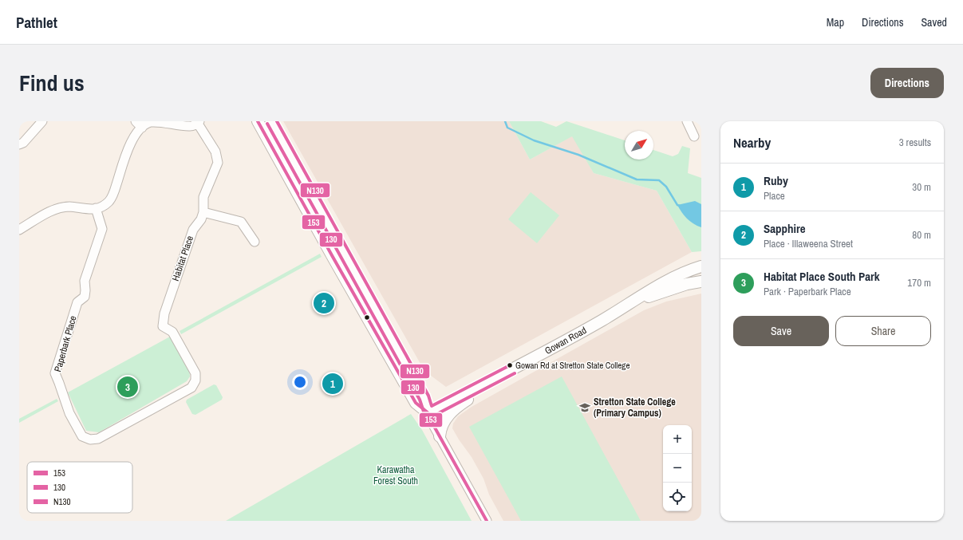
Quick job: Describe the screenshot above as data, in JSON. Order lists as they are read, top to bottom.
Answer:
{
  "streets": {
    "main road": ["Gowan Road"],
    "street": ["Habitat Place", "Paperbark Place"]
  },
  "crossings": [
    ["Habitat Place", "Paperbark Place"]
  ],
  "parks": ["Karawatha Forest South"],
  "places": {
    "other": ["Gowan Rd at Stretton State College"],
    "school or university": ["Stretton State College (Primary Campus)"]
  },
  "lines": ["transit line 153", "transit line N130", "transit line 130"],
  "legend": ["153", "130", "N130"],
  "north": "top right",
  "page": {
    "header": "Pathlet",
    "nav": ["Map", "Directions", "Saved"],
    "title": "Find us",
    "buttons": [
      "Directions",
      ["Save", "Share"]
    ],
    "heading": ["Nearby", "3 results"],
    "list": [
      {
        "mark": "1",
        "name": "Ruby",
        "note": "Place",
        "value": "30 m"
      },
      {
        "mark": "2",
        "name": "Sapphire",
        "note": "Place · Illaweena Street",
        "value": "80 m"
      },
      {
        "mark": "3",
        "name": "Habitat Place South Park",
        "note": "Park · Paperbark Place",
        "value": "170 m"
      }
    ],
    "pins": ["2", "1", "3"],
    "map_buttons": ["+", "−"]
  }
}
